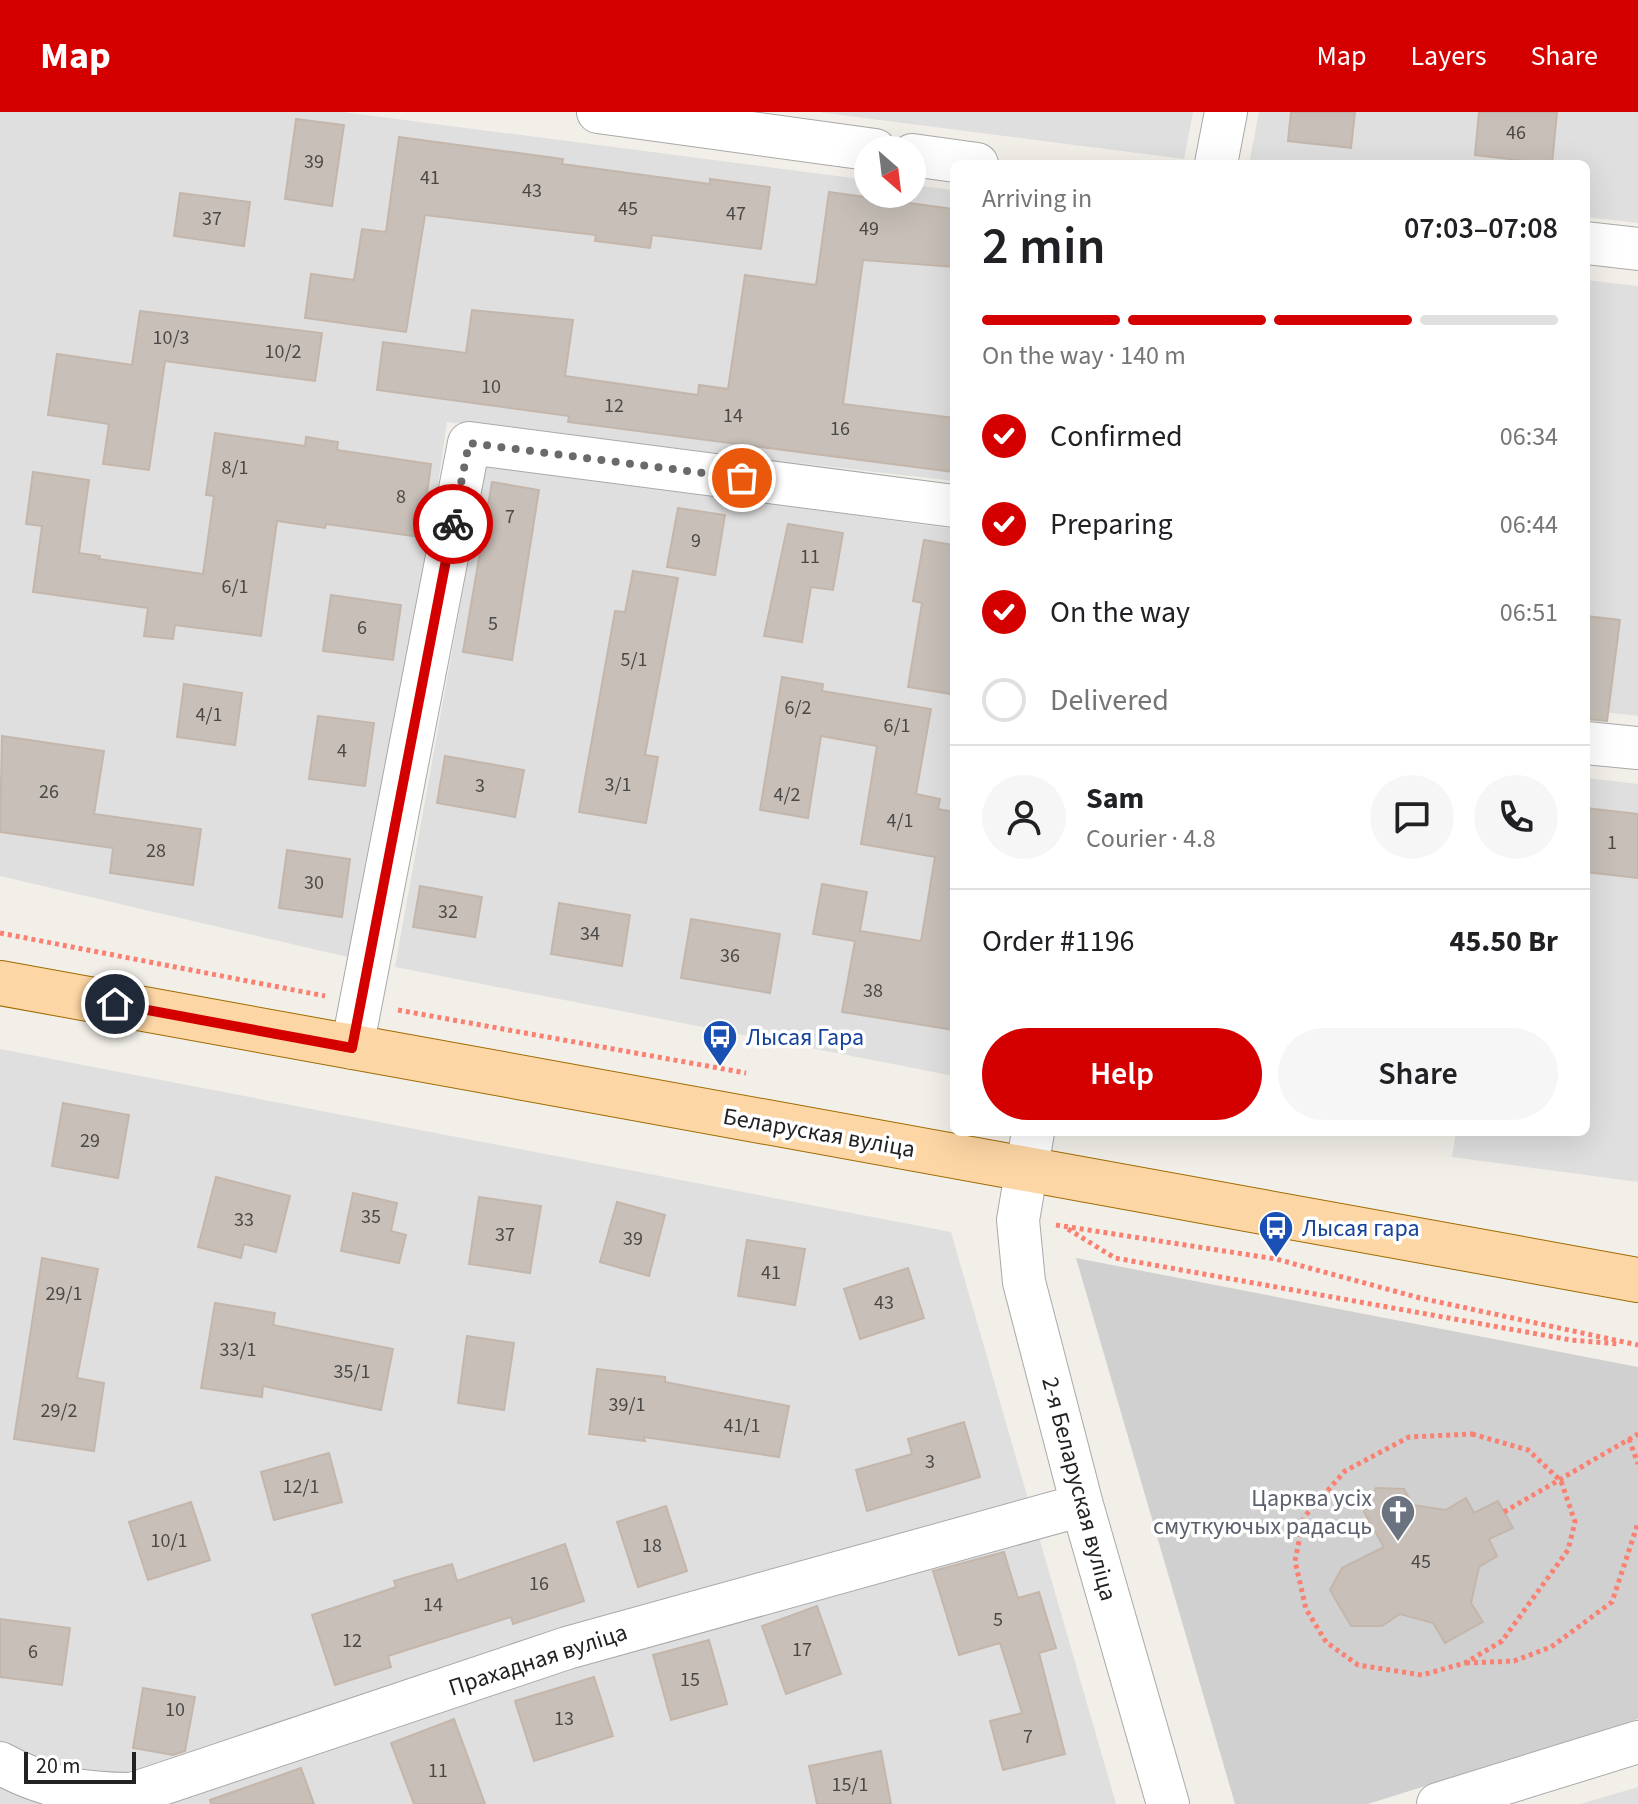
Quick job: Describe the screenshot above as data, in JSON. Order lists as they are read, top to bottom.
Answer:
{
  "streets": {
    "main road": ["Беларуская вуліца"],
    "street": ["2-я Беларуская вуліца", "Прахадная вуліца"]
  },
  "crossings": [
    ["Беларуская вуліца", "2-я Беларуская вуліца"],
    ["2-я Беларуская вуліца", "Прахадная вуліца"]
  ],
  "places": {
    "bus stop": ["Лысая Гара", "Лысая гара"],
    "church": ["Царква усіх смуткуючых радасць"]
  },
  "house_numbers": [
    "46",
    "39",
    "41",
    "43",
    "45",
    "47",
    "37",
    "49",
    "10/3",
    "10/2",
    "10",
    "12",
    "14",
    "16",
    "8/1",
    "8",
    "7",
    "9",
    "11",
    "6/1",
    "5",
    "6",
    "5/1",
    "6/2",
    "4/1",
    "6/1",
    "4",
    "3/1",
    "3",
    "26",
    "4/2",
    "4/1",
    "1",
    "28",
    "30",
    "32",
    "34",
    "36",
    "38",
    "29",
    "35",
    "33",
    "37",
    "39",
    "41",
    "29/1",
    "43",
    "33/1",
    "35/1",
    "39/1",
    "29/2",
    "41/1",
    "3",
    "12/1",
    "10/1",
    "18",
    "45",
    "16",
    "14",
    "5",
    "12",
    "17",
    "6",
    "15",
    "10",
    "13",
    "7",
    "11",
    "15/1"
  ],
  "scale_bar": "20 m",
  "north": "bottom right",
  "page": {
    "header": "Map",
    "nav": ["Map", "Layers", "Share"],
    "heading": ["2 min", "Arriving in", "07:03–07:08"],
    "panel": [
      "Sam",
      "Courier · 4.8",
      "Order #1196",
      "45.50 Br"
    ],
    "bar": "On the way · 140 m",
    "list": [
      ["Confirmed", "06:34"],
      ["Preparing", "06:44"],
      ["On the way", "06:51"],
      "Delivered"
    ],
    "buttons": ["Help", "Share"],
    "scale": "20 m"
  }
}
